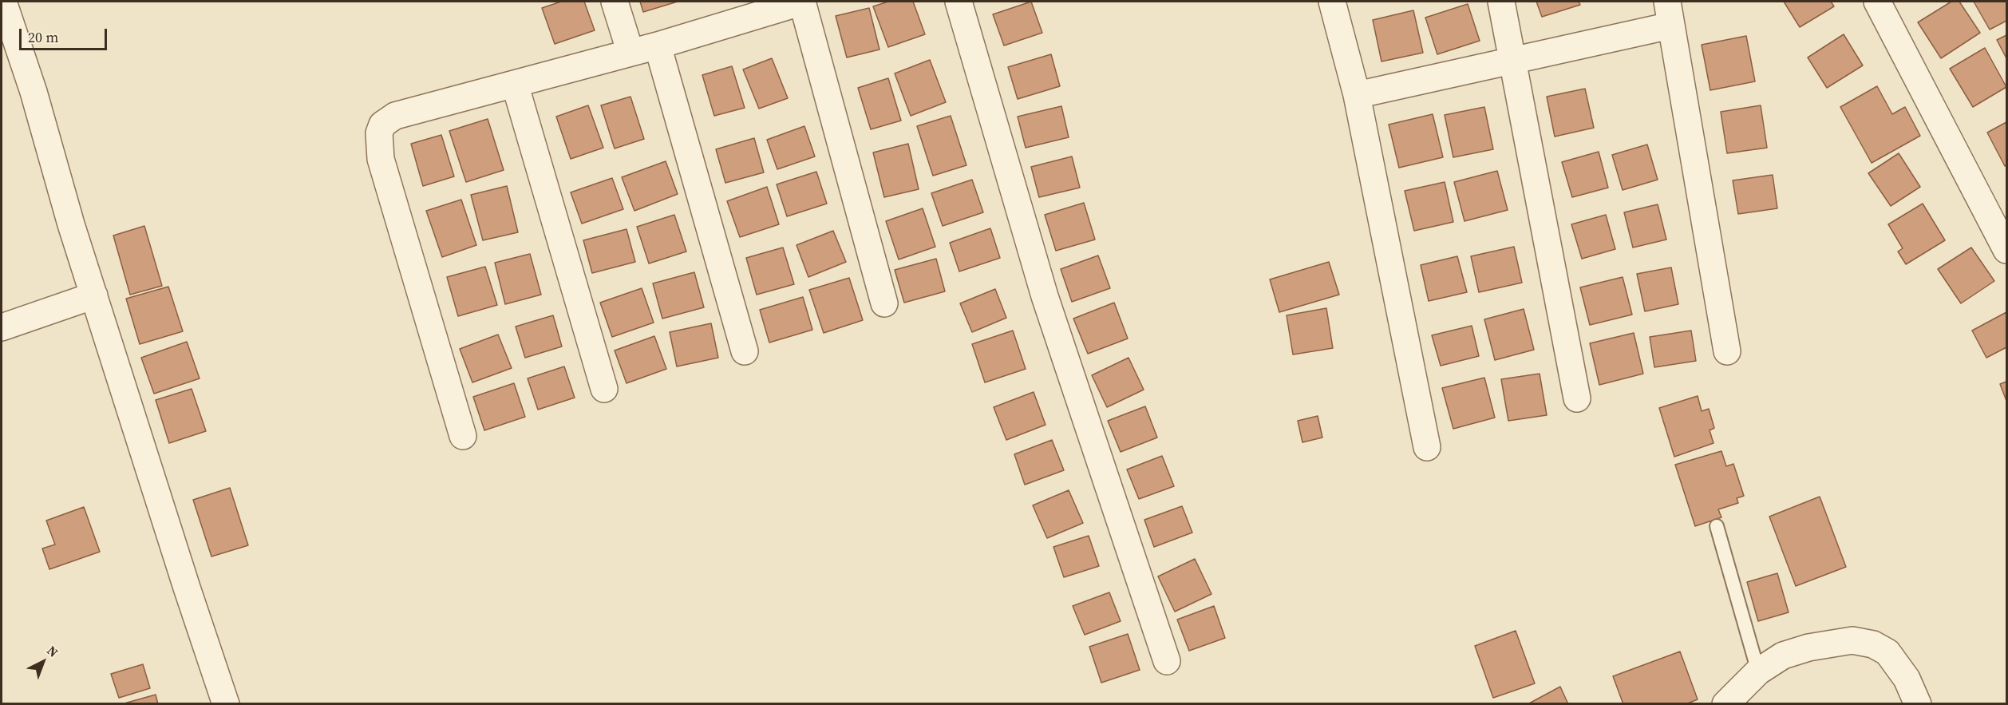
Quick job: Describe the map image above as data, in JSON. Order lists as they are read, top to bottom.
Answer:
{
  "scale_bar": "20 m",
  "north": "top right"
}
